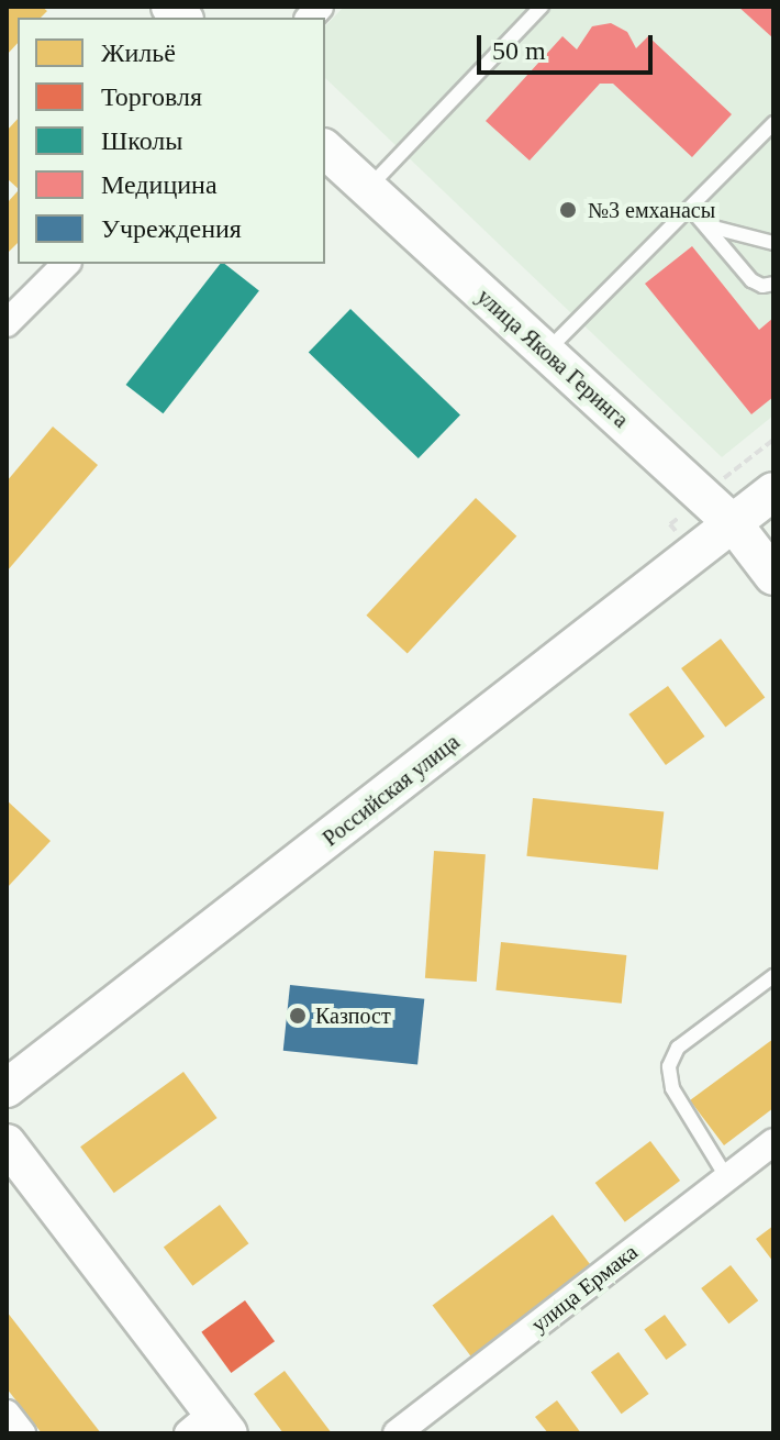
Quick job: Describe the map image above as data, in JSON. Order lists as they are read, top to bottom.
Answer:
{
  "streets": {
    "street": ["улица Якова Геринга", "Российская улица", "улица Ермака"]
  },
  "crossings": [
    ["улица Якова Геринга", "Российская улица"]
  ],
  "places": ["№3 емханасы", "Казпост"],
  "legend": [
    "Жильё",
    "Торговля",
    "Школы",
    "Медицина",
    "Учреждения"
  ],
  "scale_bar": "50 m"
}
